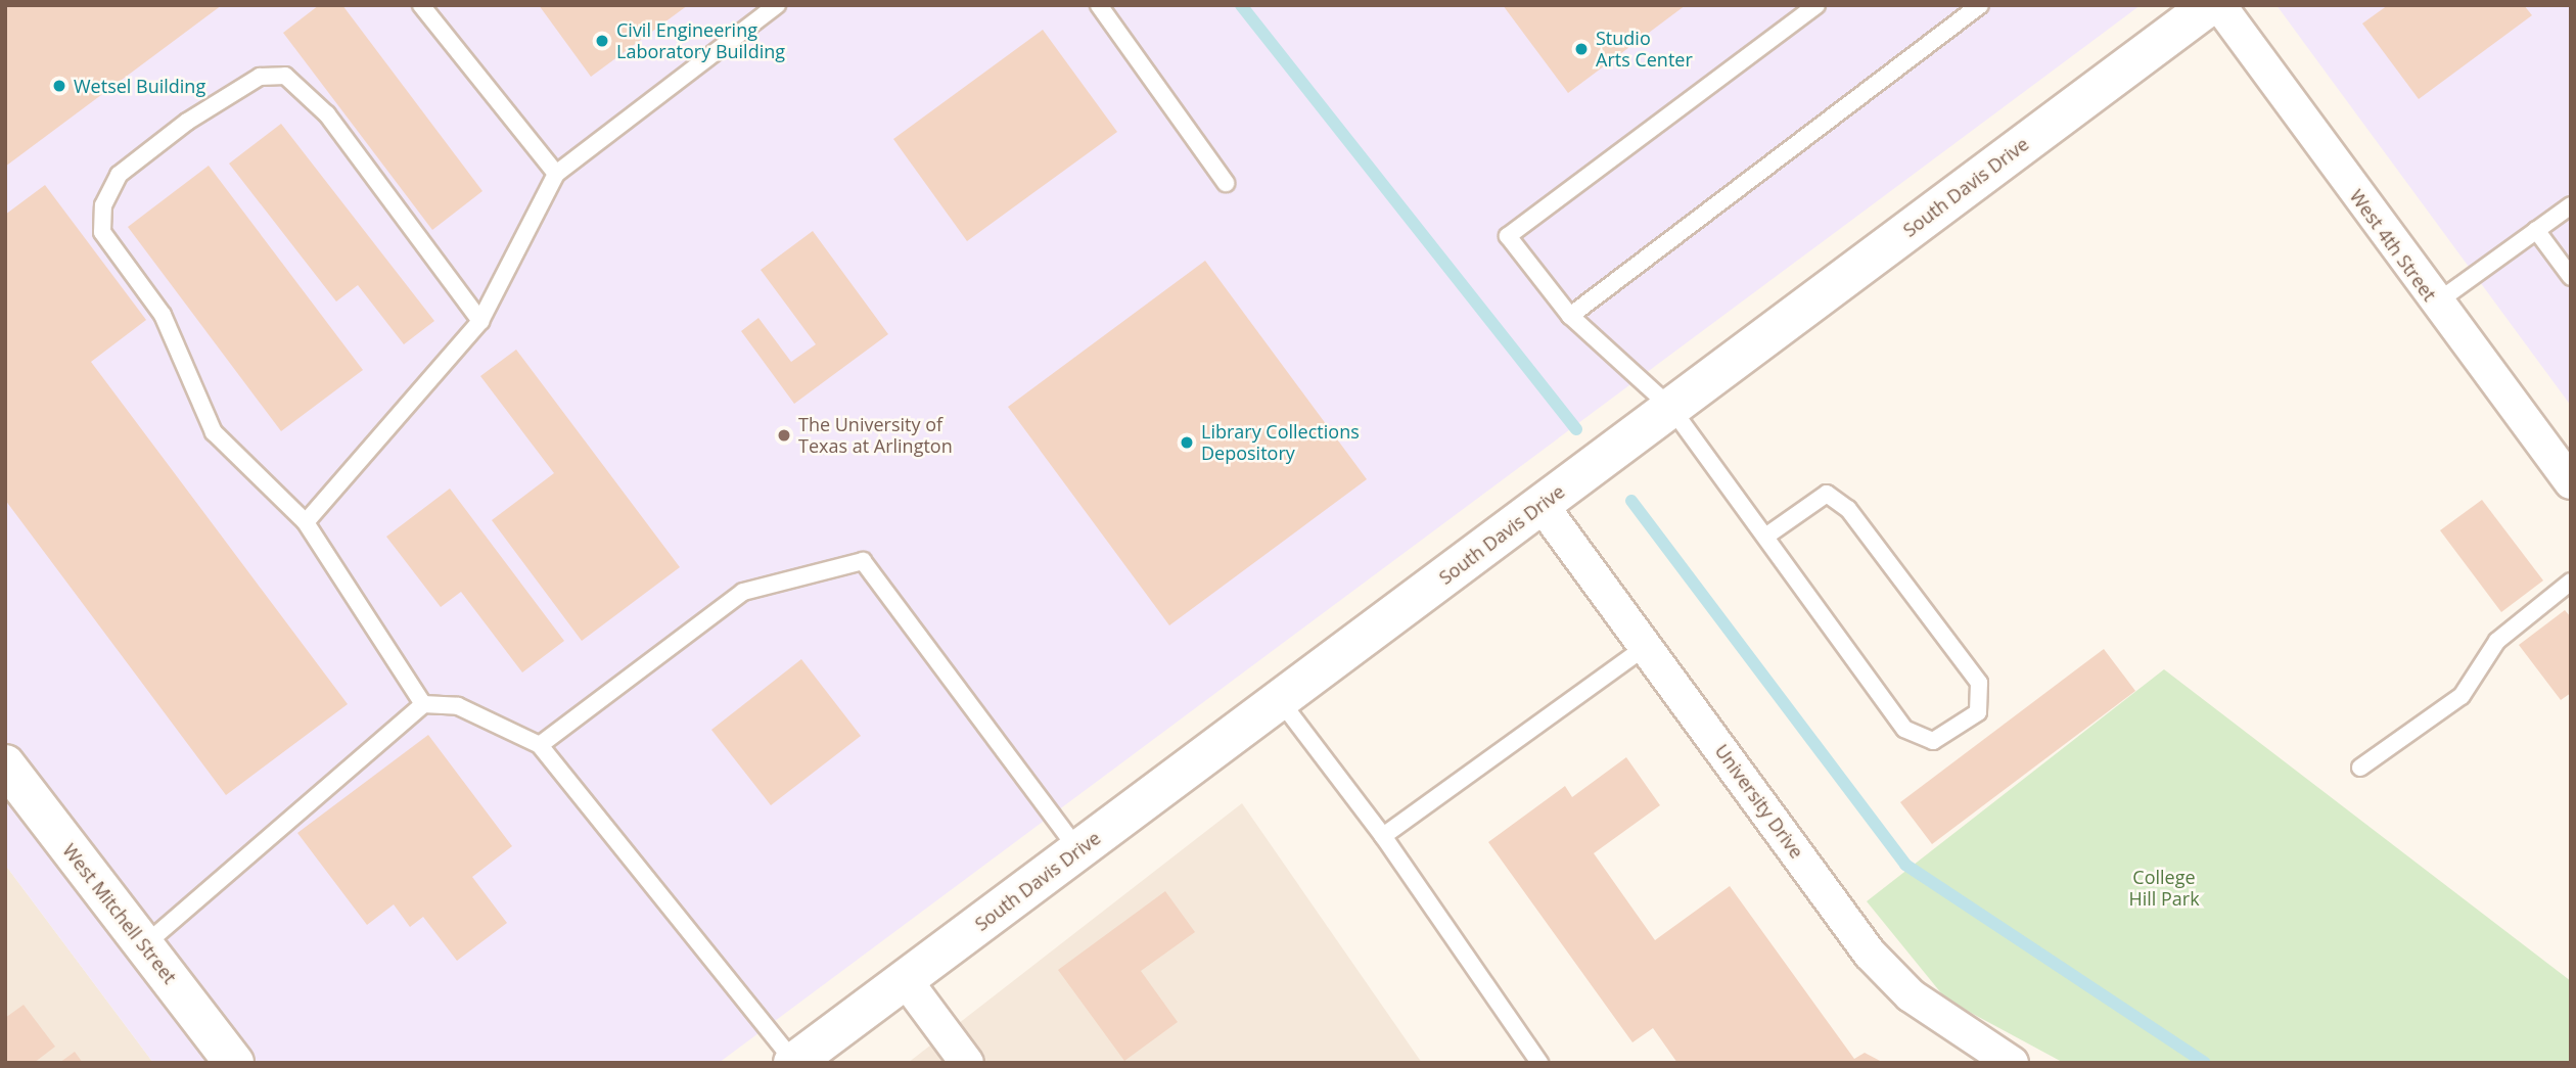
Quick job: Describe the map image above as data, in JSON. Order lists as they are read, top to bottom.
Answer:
{
  "streets": {
    "street": [
      "South Davis Drive",
      "West 4th Street",
      "University Drive",
      "West Mitchell Street"
    ]
  },
  "crossings": [
    ["South Davis Drive", "University Drive"]
  ],
  "parks": ["College Hill Park"],
  "places": [
    "Civil Engineering Laboratory Building",
    "Studio Arts Center",
    "Wetsel Building",
    "The University of Texas at Arlington",
    "Library Collections Depository"
  ]
}
